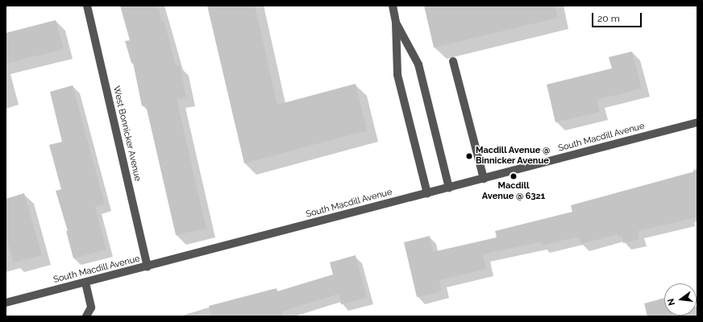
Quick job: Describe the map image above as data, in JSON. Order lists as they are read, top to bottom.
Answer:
{
  "streets": {
    "street": ["West Bonnicker Avenue", "South Macdill Avenue"]
  },
  "crossings": [
    ["West Bonnicker Avenue", "South Macdill Avenue"]
  ],
  "places": ["Macdill Avenue @ Binnicker Avenue", "Macdill Avenue @ 6321"],
  "scale_bar": "20 m",
  "north": "left"
}
